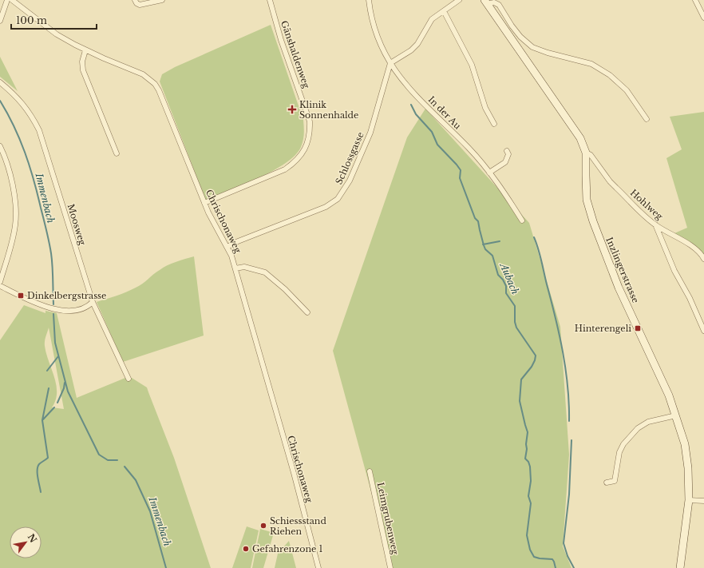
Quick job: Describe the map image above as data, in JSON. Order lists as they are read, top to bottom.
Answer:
{
  "streets": {
    "street": [
      "Gänshaldenweg",
      "In der Au",
      "Schlossgasse",
      "Hohlweg",
      "Chrischonaweg",
      "Moosweg",
      "Inzlingerstrasse",
      "Leimgrubenweg"
    ]
  },
  "crossings": [
    ["Gänshaldenweg", "Chrischonaweg"],
    ["In der Au", "Schlossgasse"],
    ["Schlossgasse", "Chrischonaweg"],
    ["Hohlweg", "Inzlingerstrasse"]
  ],
  "water": ["Immenbach", "Aubach"],
  "places": {
    "health": ["Klinik Sonnenhalde"],
    "transit": ["Dinkelbergstrasse", "Hinterengeli"],
    "other": ["Schiessstand Riehen", "Gefahrenzone 1"]
  },
  "scale_bar": "100 m",
  "north": "top right"
}
